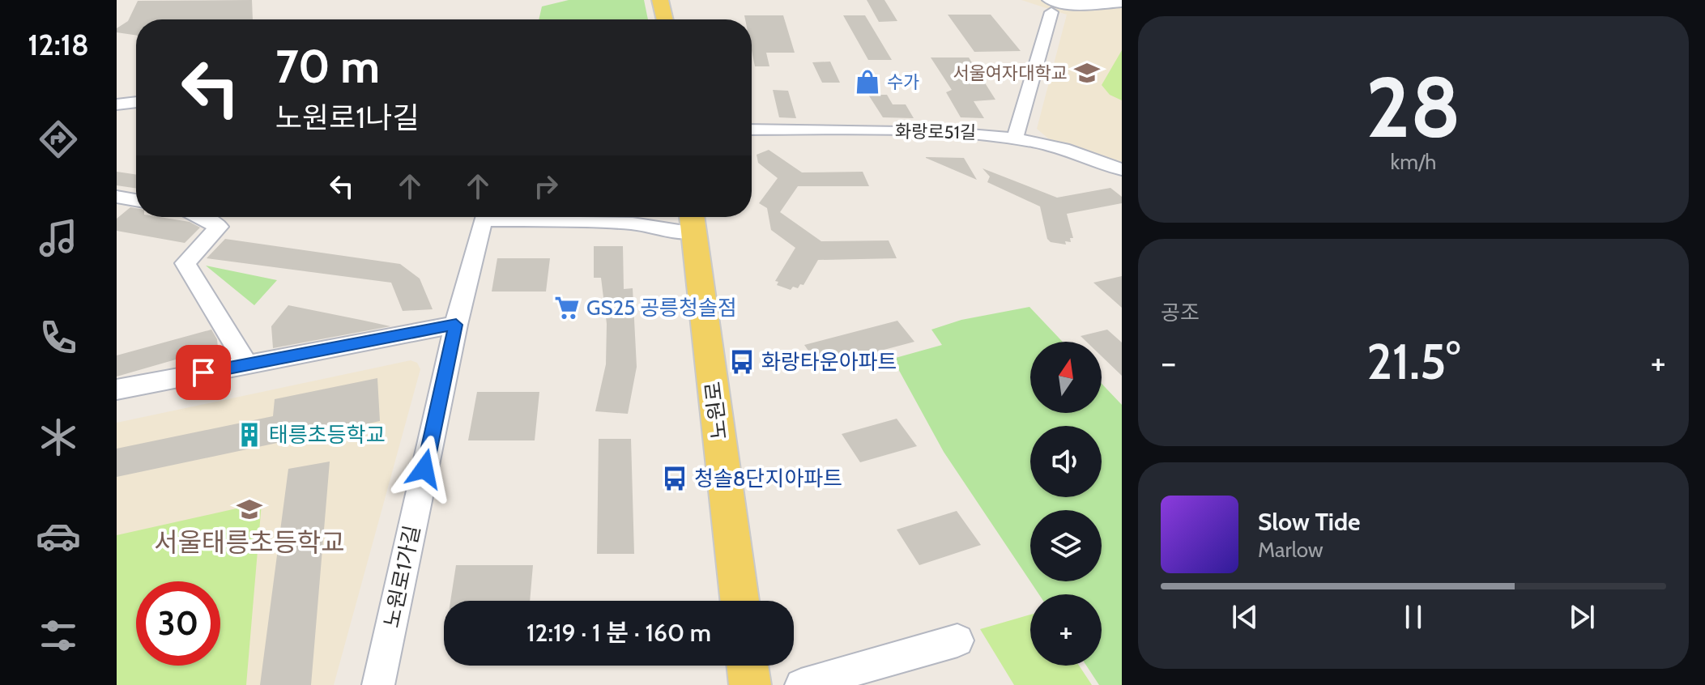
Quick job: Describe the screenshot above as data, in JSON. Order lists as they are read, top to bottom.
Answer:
{
  "streets": {
    "main road": ["노원로"],
    "street": ["화랑로51길", "노원로1가길"]
  },
  "crossings": [
    ["노원로", "노원로1가길"]
  ],
  "places": {
    "school or university": ["서울여자대학교", "서울태릉초등학교"],
    "shop": ["수가"],
    "supermarket": ["GS25 공릉청솔점"],
    "bus stop": ["화랑타운아파트", "청솔8단지아파트"],
    "building": ["태릉초등학교"]
  },
  "north": "top",
  "page": {
    "tabs": "12:18",
    "tile": [
      ["28", "km/h"],
      "공조"
    ],
    "turn": ["70 m", "노원로1나길"],
    "heat": ["−", "21.5°", "+"],
    "map_buttons": "+",
    "song": ["Slow Tide", "Marlow"],
    "limit": "30",
    "trip": "12:19 · 1 분 · 160 m"
  }
}
